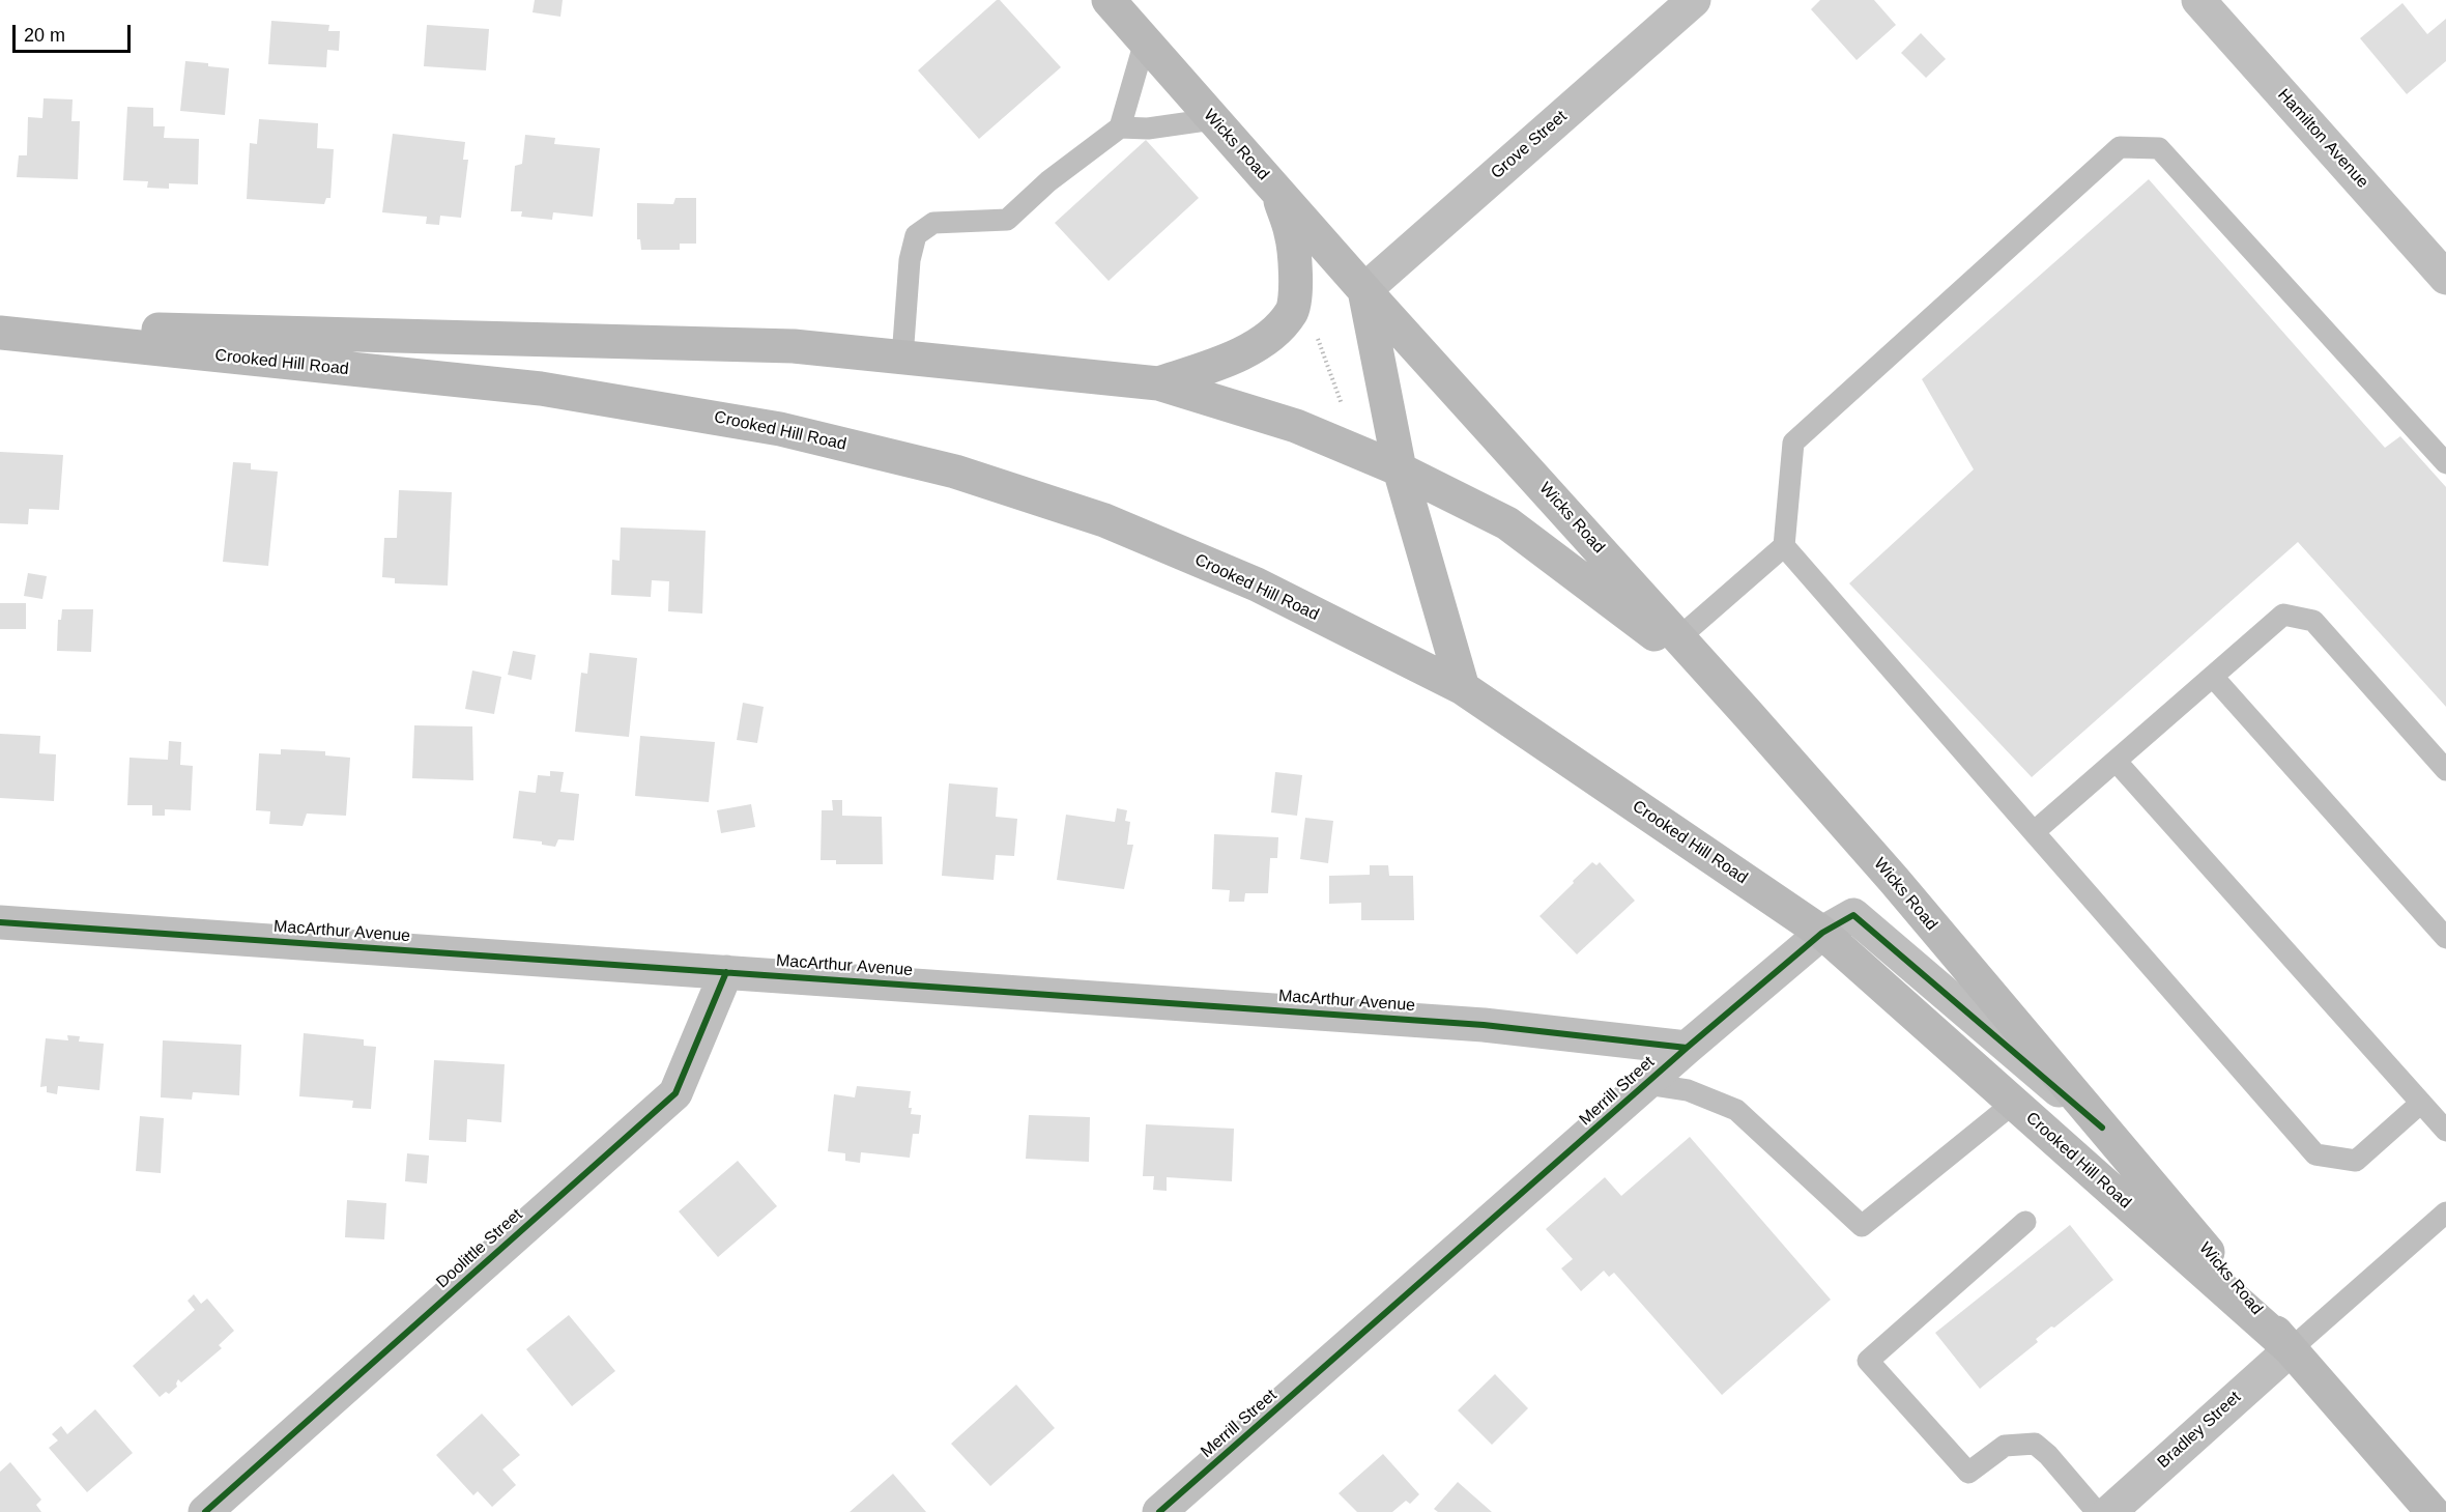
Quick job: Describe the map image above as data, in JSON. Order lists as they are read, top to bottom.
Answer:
{
  "streets": {
    "main road": ["Wicks Road", "Crooked Hill Road"],
    "street": [
      "Hamilton Avenue",
      "Grove Street",
      "MacArthur Avenue",
      "Merrill Street",
      "Doolittle Street",
      "Bradley Street"
    ]
  },
  "crossings": [
    ["Wicks Road", "Grove Street"],
    ["Wicks Road", "Crooked Hill Road"],
    ["Wicks Road", "Merrill Street"],
    ["Wicks Road", "Bradley Street"],
    ["Crooked Hill Road", "Merrill Street"],
    ["Crooked Hill Road", "Bradley Street"],
    ["MacArthur Avenue", "Merrill Street"],
    ["MacArthur Avenue", "Doolittle Street"]
  ],
  "scale_bar": "20 m"
}
